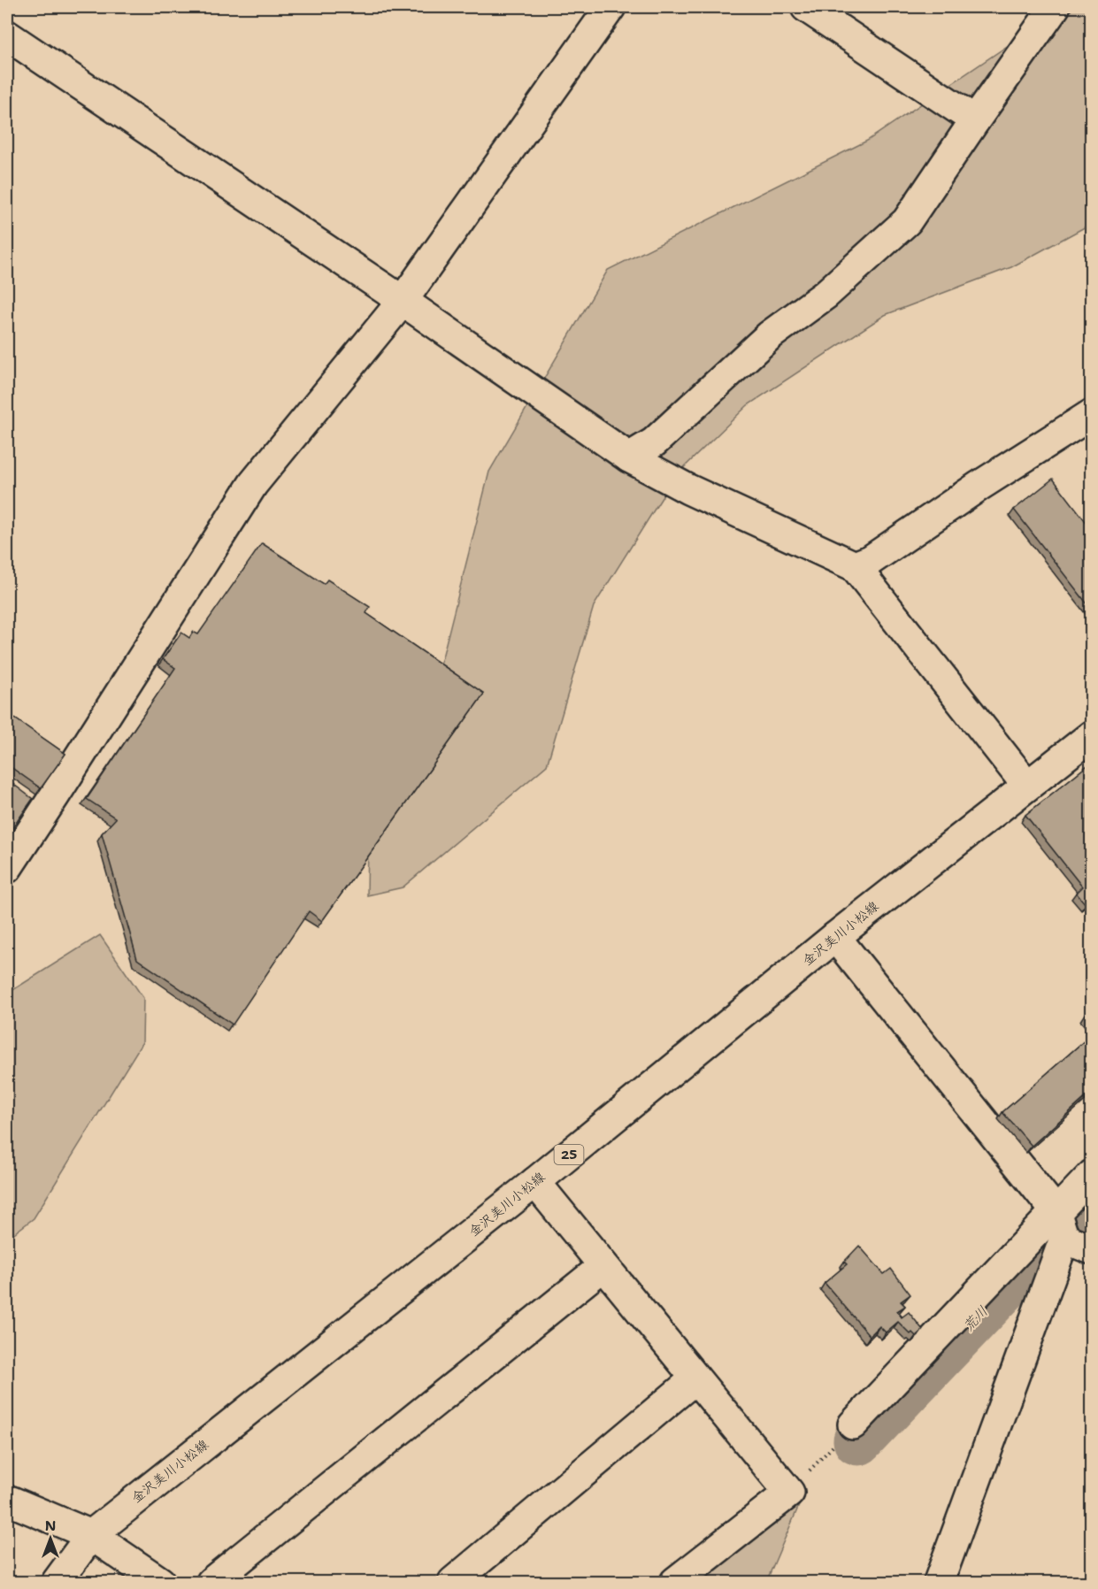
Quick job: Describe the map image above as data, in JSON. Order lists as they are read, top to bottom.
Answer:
{
  "streets": {
    "street": ["金沢美川小松線", "25"]
  },
  "water": ["荒川"],
  "north": "top"
}
